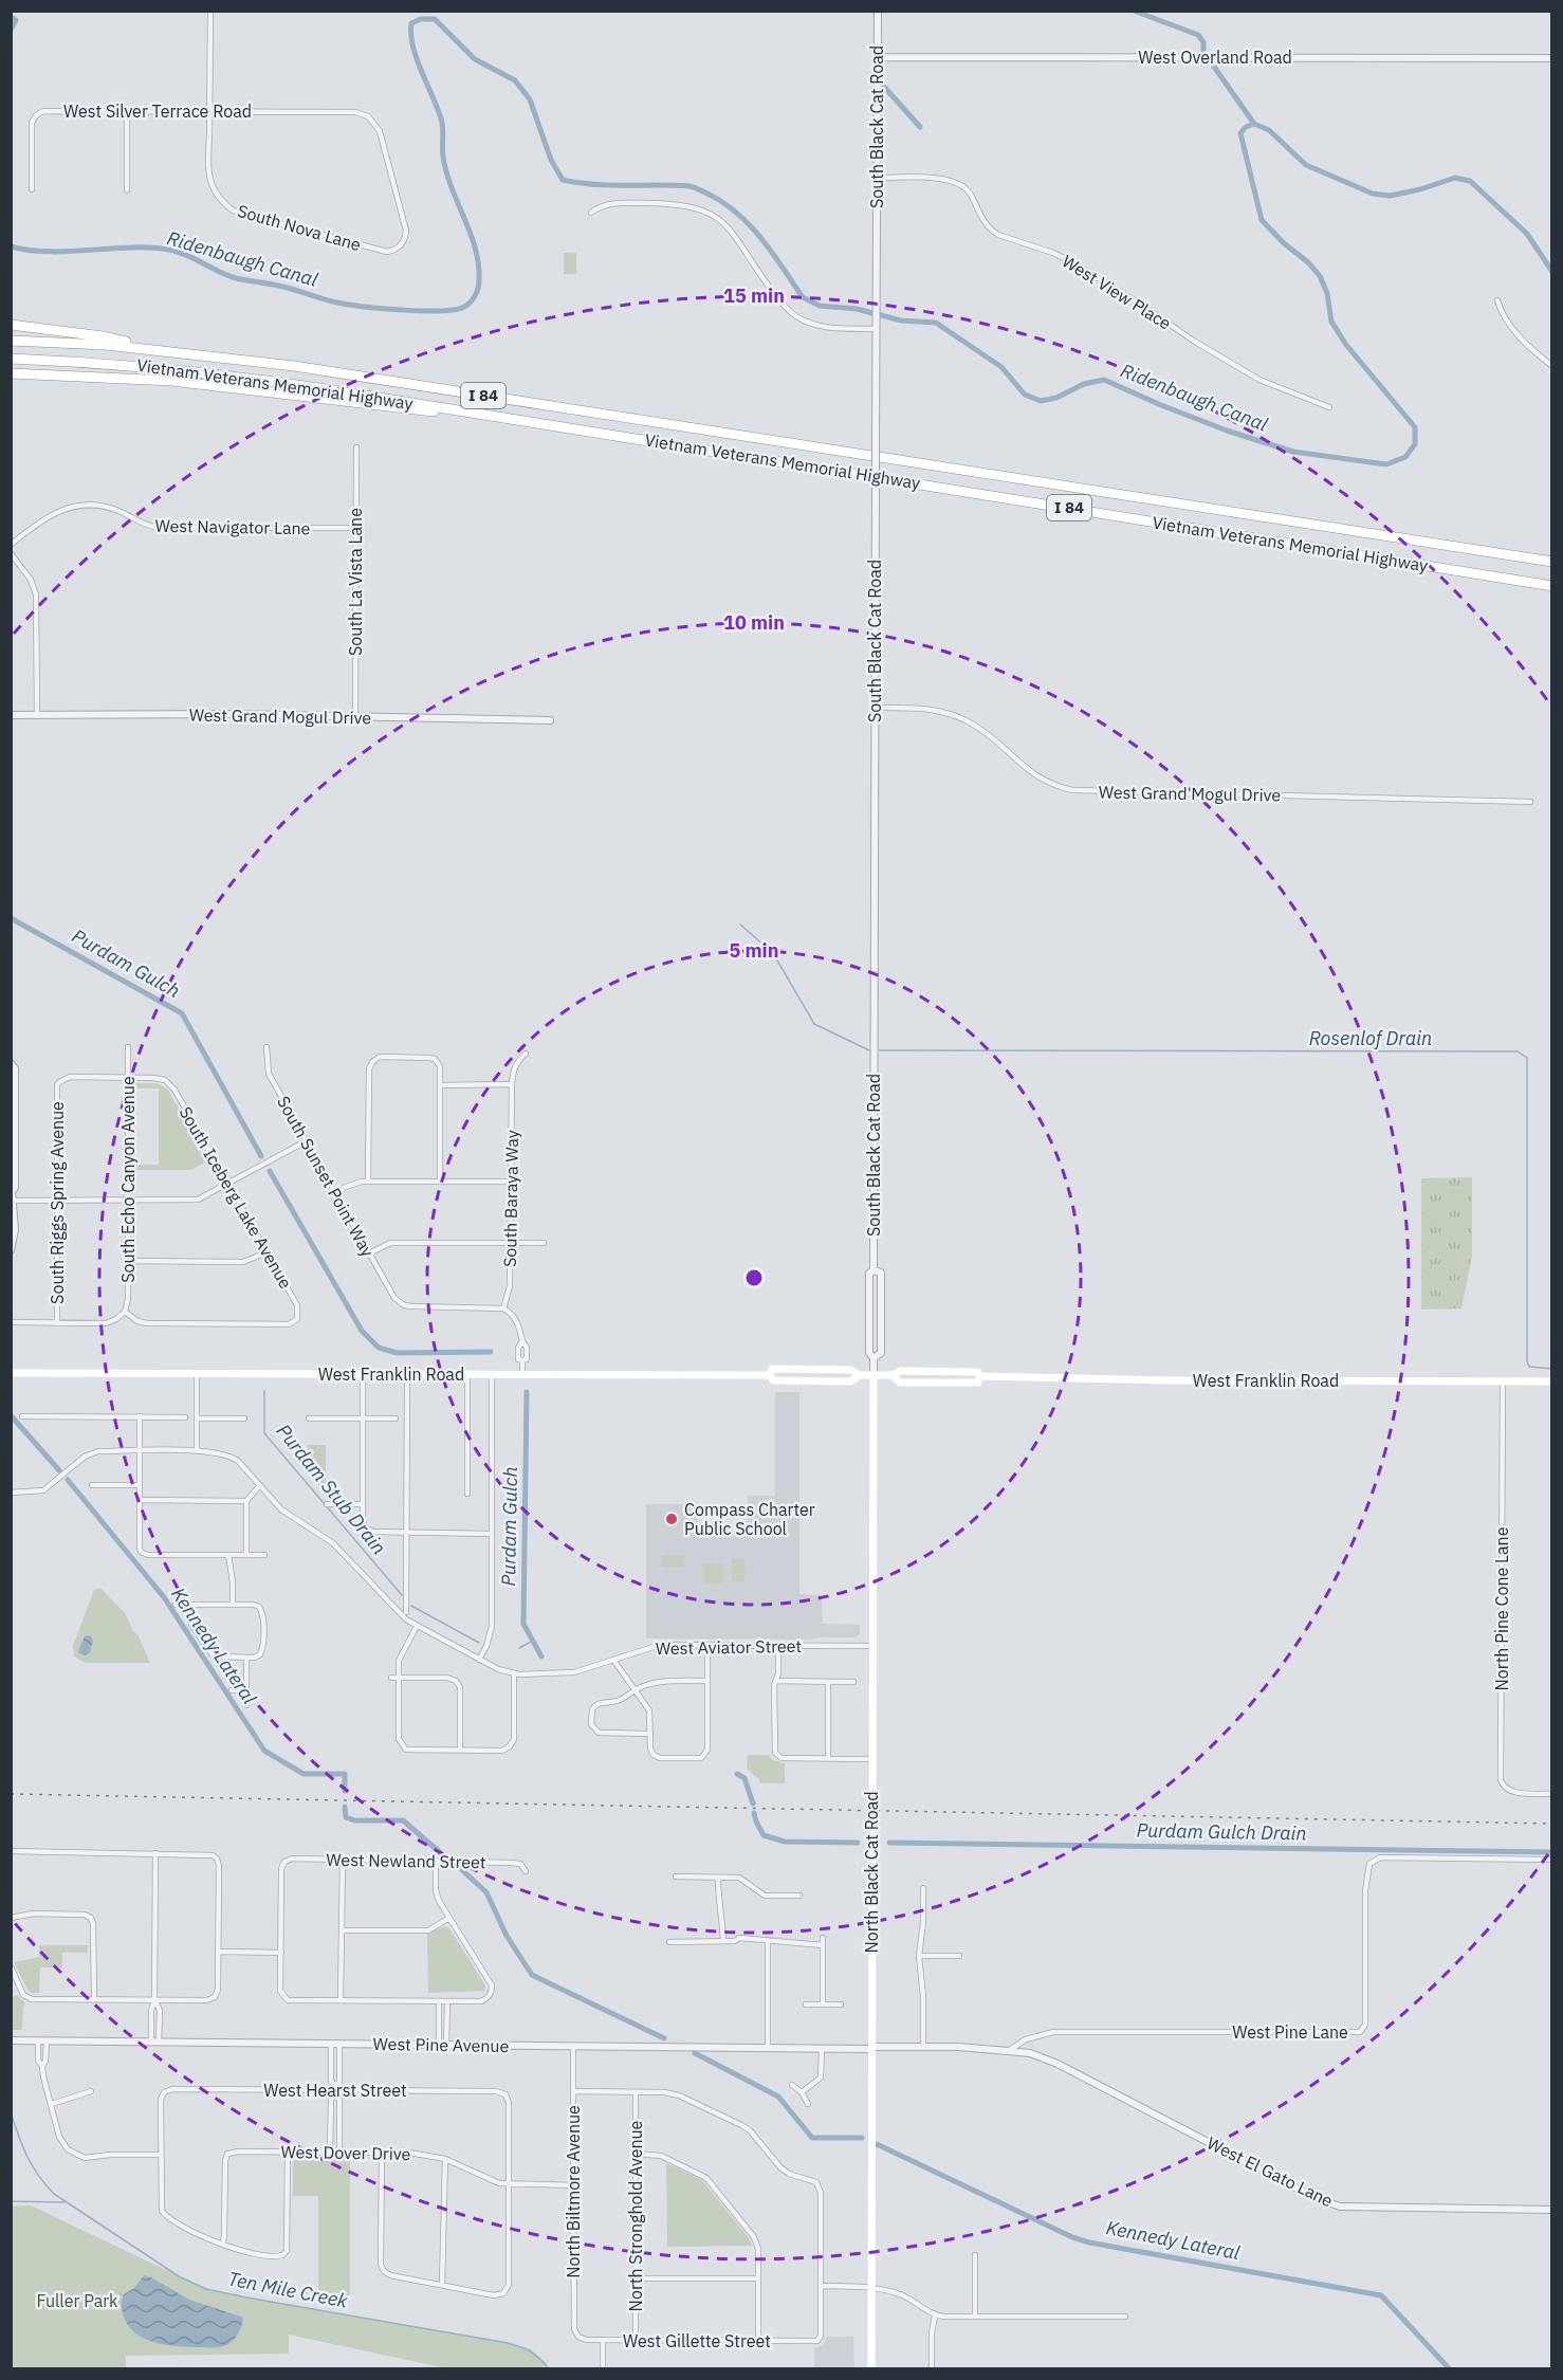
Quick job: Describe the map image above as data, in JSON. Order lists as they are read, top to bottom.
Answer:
{
  "streets": {
    "highway": ["Vietnam Veterans Memorial Highway", "I 84"],
    "main road": ["West Franklin Road", "North Black Cat Road"],
    "street": [
      "West Overland Road",
      "West Silver Terrace Road",
      "South Black Cat Road",
      "South Nova Lane",
      "West View Place",
      "West Navigator Lane",
      "South La Vista Lane",
      "West Grand Mogul Drive",
      "South Sunset Point Way",
      "South Echo Canyon Avenue",
      "South Iceberg Lake Avenue",
      "South Baraya Way",
      "South Riggs Spring Avenue",
      "North Pine Cone Lane",
      "West Aviator Street",
      "West Newland Street",
      "West Pine Lane",
      "West Pine Avenue",
      "West Hearst Street",
      "West Dover Drive",
      "West El Gato Lane",
      "North Biltmore Avenue",
      "North Stronghold Avenue",
      "West Gillette Street"
    ]
  },
  "crossings": [
    ["West Overland Road", "South Black Cat Road"],
    ["West Silver Terrace Road", "South Nova Lane"],
    ["South Black Cat Road", "West View Place"],
    ["South Black Cat Road", "West Grand Mogul Drive"],
    ["South Black Cat Road", "West Franklin Road"],
    ["South Black Cat Road", "North Black Cat Road"],
    ["West Navigator Lane", "South La Vista Lane"],
    ["South La Vista Lane", "West Grand Mogul Drive"],
    ["South Sunset Point Way", "South Baraya Way"],
    ["South Echo Canyon Avenue", "South Iceberg Lake Avenue"],
    ["South Echo Canyon Avenue", "South Riggs Spring Avenue"],
    ["South Iceberg Lake Avenue", "South Riggs Spring Avenue"],
    ["West Franklin Road", "North Pine Cone Lane"],
    ["West Franklin Road", "North Black Cat Road"],
    ["West Aviator Street", "North Black Cat Road"],
    ["North Black Cat Road", "West Pine Lane"],
    ["North Black Cat Road", "West Pine Avenue"],
    ["West Pine Lane", "West Pine Avenue"],
    ["West Pine Lane", "West El Gato Lane"],
    ["West Pine Avenue", "North Biltmore Avenue"],
    ["West Hearst Street", "West Dover Drive"],
    ["West Dover Drive", "North Biltmore Avenue"],
    ["North Biltmore Avenue", "West Gillette Street"],
    ["North Stronghold Avenue", "West Gillette Street"]
  ],
  "water": [
    "Ridenbaugh Canal",
    "Purdam Gulch",
    "Rosenlof Drain",
    "Purdam Stub Drain",
    "Kennedy Lateral",
    "Purdam Gulch Drain",
    "Ten Mile Creek"
  ],
  "parks": ["Fuller Park"],
  "places": ["Compass Charter Public School"],
  "rings": ["15 min", "10 min", "5 min"]
}
